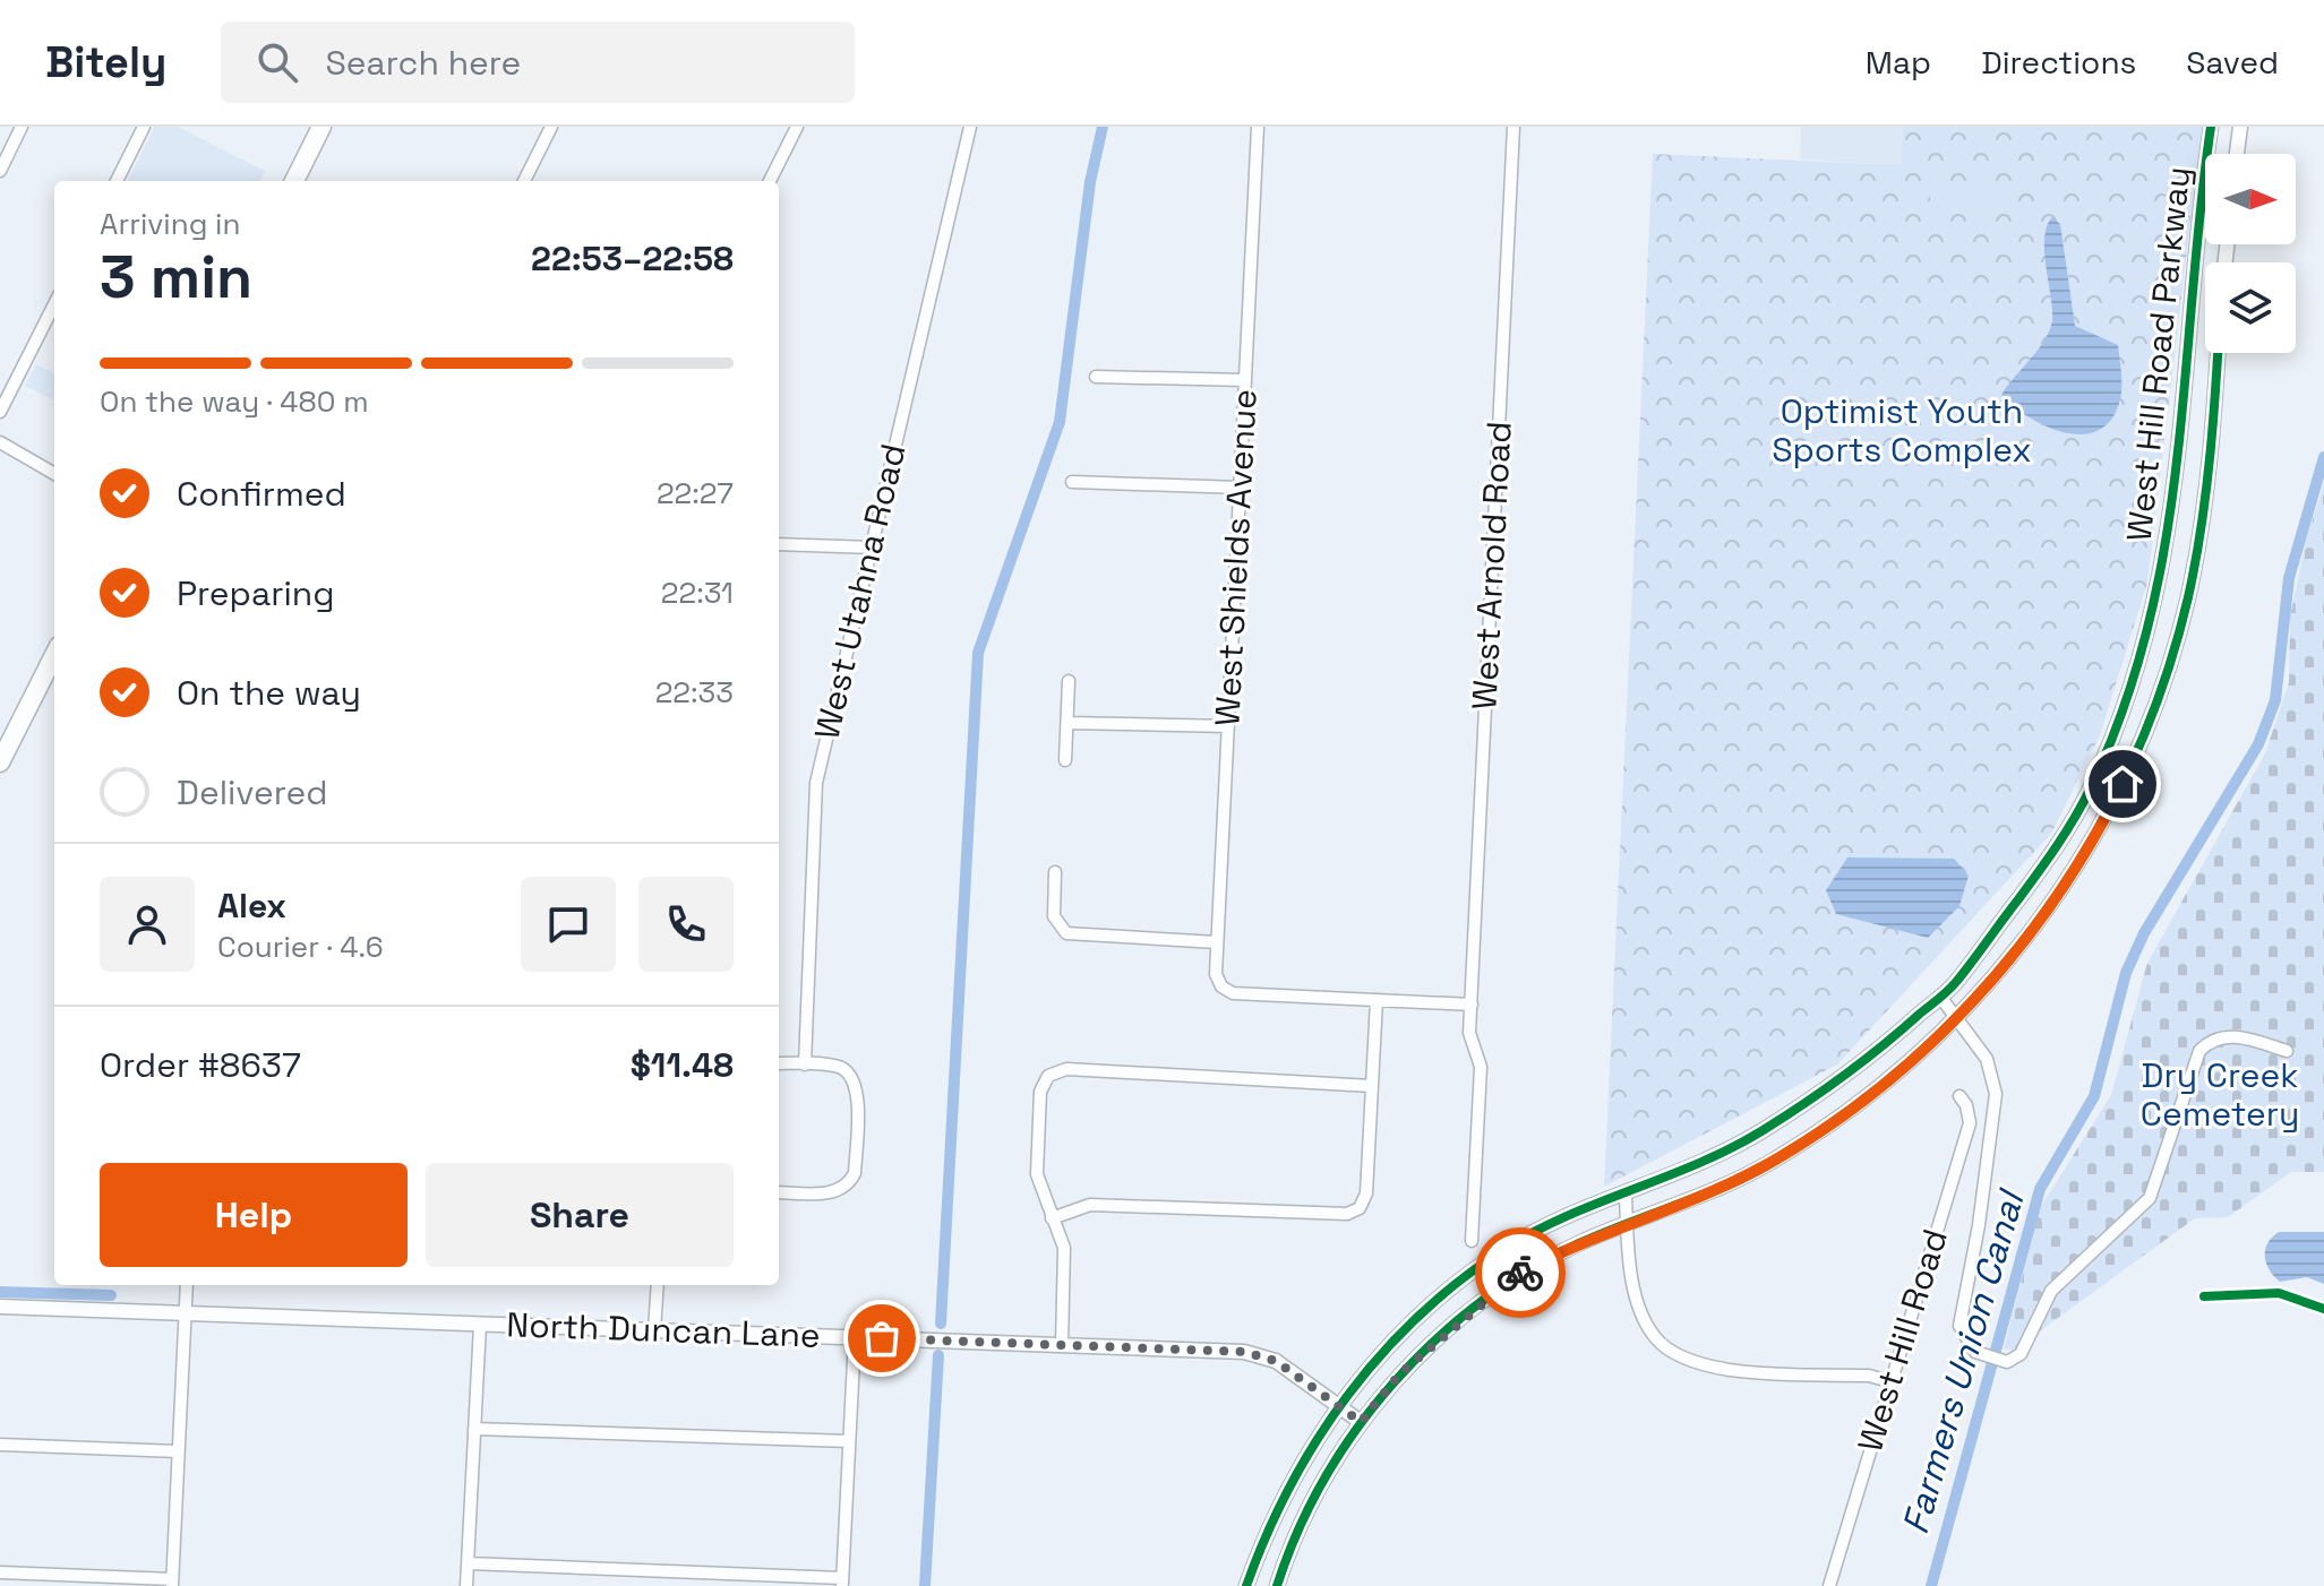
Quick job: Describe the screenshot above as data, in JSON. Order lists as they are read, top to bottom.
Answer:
{
  "streets": {
    "street": [
      "West Hill Road Parkway",
      "West Shields Avenue",
      "West Arnold Road",
      "West Utahna Road",
      "North Duncan Lane",
      "West Hill Road"
    ]
  },
  "crossings": [
    ["West Hill Road Parkway", "North Duncan Lane"]
  ],
  "water": ["Farmers Union Canal"],
  "parks": ["Optimist Youth Sports Complex", "Dry Creek Cemetery"],
  "north": "right",
  "page": {
    "header": "Bitely",
    "search": "Search here",
    "nav": ["Map", "Directions", "Saved"],
    "heading": ["3 min", "Arriving in", "22:53–22:58"],
    "panel": [
      "Alex",
      "Courier · 4.6",
      "Order #8637",
      "$11.48"
    ],
    "bar": "On the way · 480 m",
    "list": [
      ["Confirmed", "22:27"],
      ["Preparing", "22:31"],
      ["On the way", "22:33"],
      "Delivered"
    ],
    "buttons": ["Help", "Share"]
  }
}
